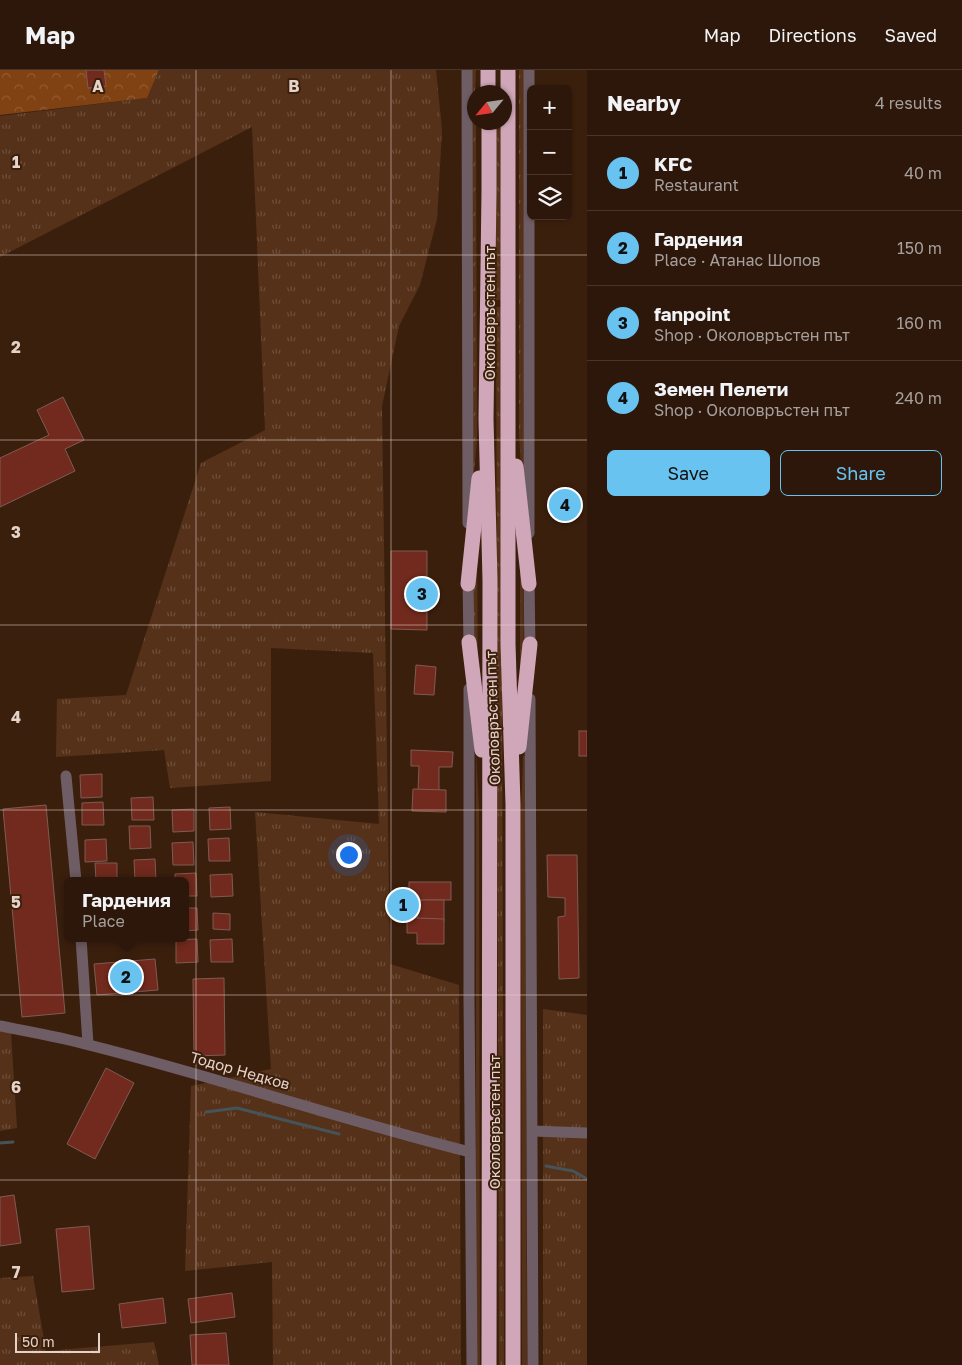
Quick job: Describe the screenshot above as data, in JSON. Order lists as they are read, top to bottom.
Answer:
{
  "streets": {
    "highway": ["Околовръстен път"],
    "street": ["Тодор Недков"]
  },
  "scale_bar": "50 m",
  "north": "bottom left",
  "page": {
    "header": "Map",
    "nav": ["Map", "Directions", "Saved"],
    "heading": ["Nearby", "4 results"],
    "map_buttons": ["+", "−"],
    "list": [
      {
        "mark": "1",
        "name": "KFC",
        "note": "Restaurant",
        "value": "40 m"
      },
      {
        "mark": "2",
        "name": "Гардения",
        "note": "Place · Атанас Шопов",
        "value": "150 m"
      },
      {
        "mark": "3",
        "name": "fanpoint",
        "note": "Shop · Околовръстен път",
        "value": "160 m"
      },
      {
        "mark": "4",
        "name": "Земен Пелети",
        "note": "Shop · Околовръстен път",
        "value": "240 m"
      }
    ],
    "buttons": ["Save", "Share"],
    "pins": [
      "4",
      "3",
      "1",
      "2"
    ],
    "popup": ["Гардения", "Place"],
    "scale": "50 m"
  },
  "grid": {
    "columns": ["A", "B"],
    "rows": [
      "1",
      "2",
      "3",
      "4",
      "5",
      "6",
      "7"
    ]
  }
}
